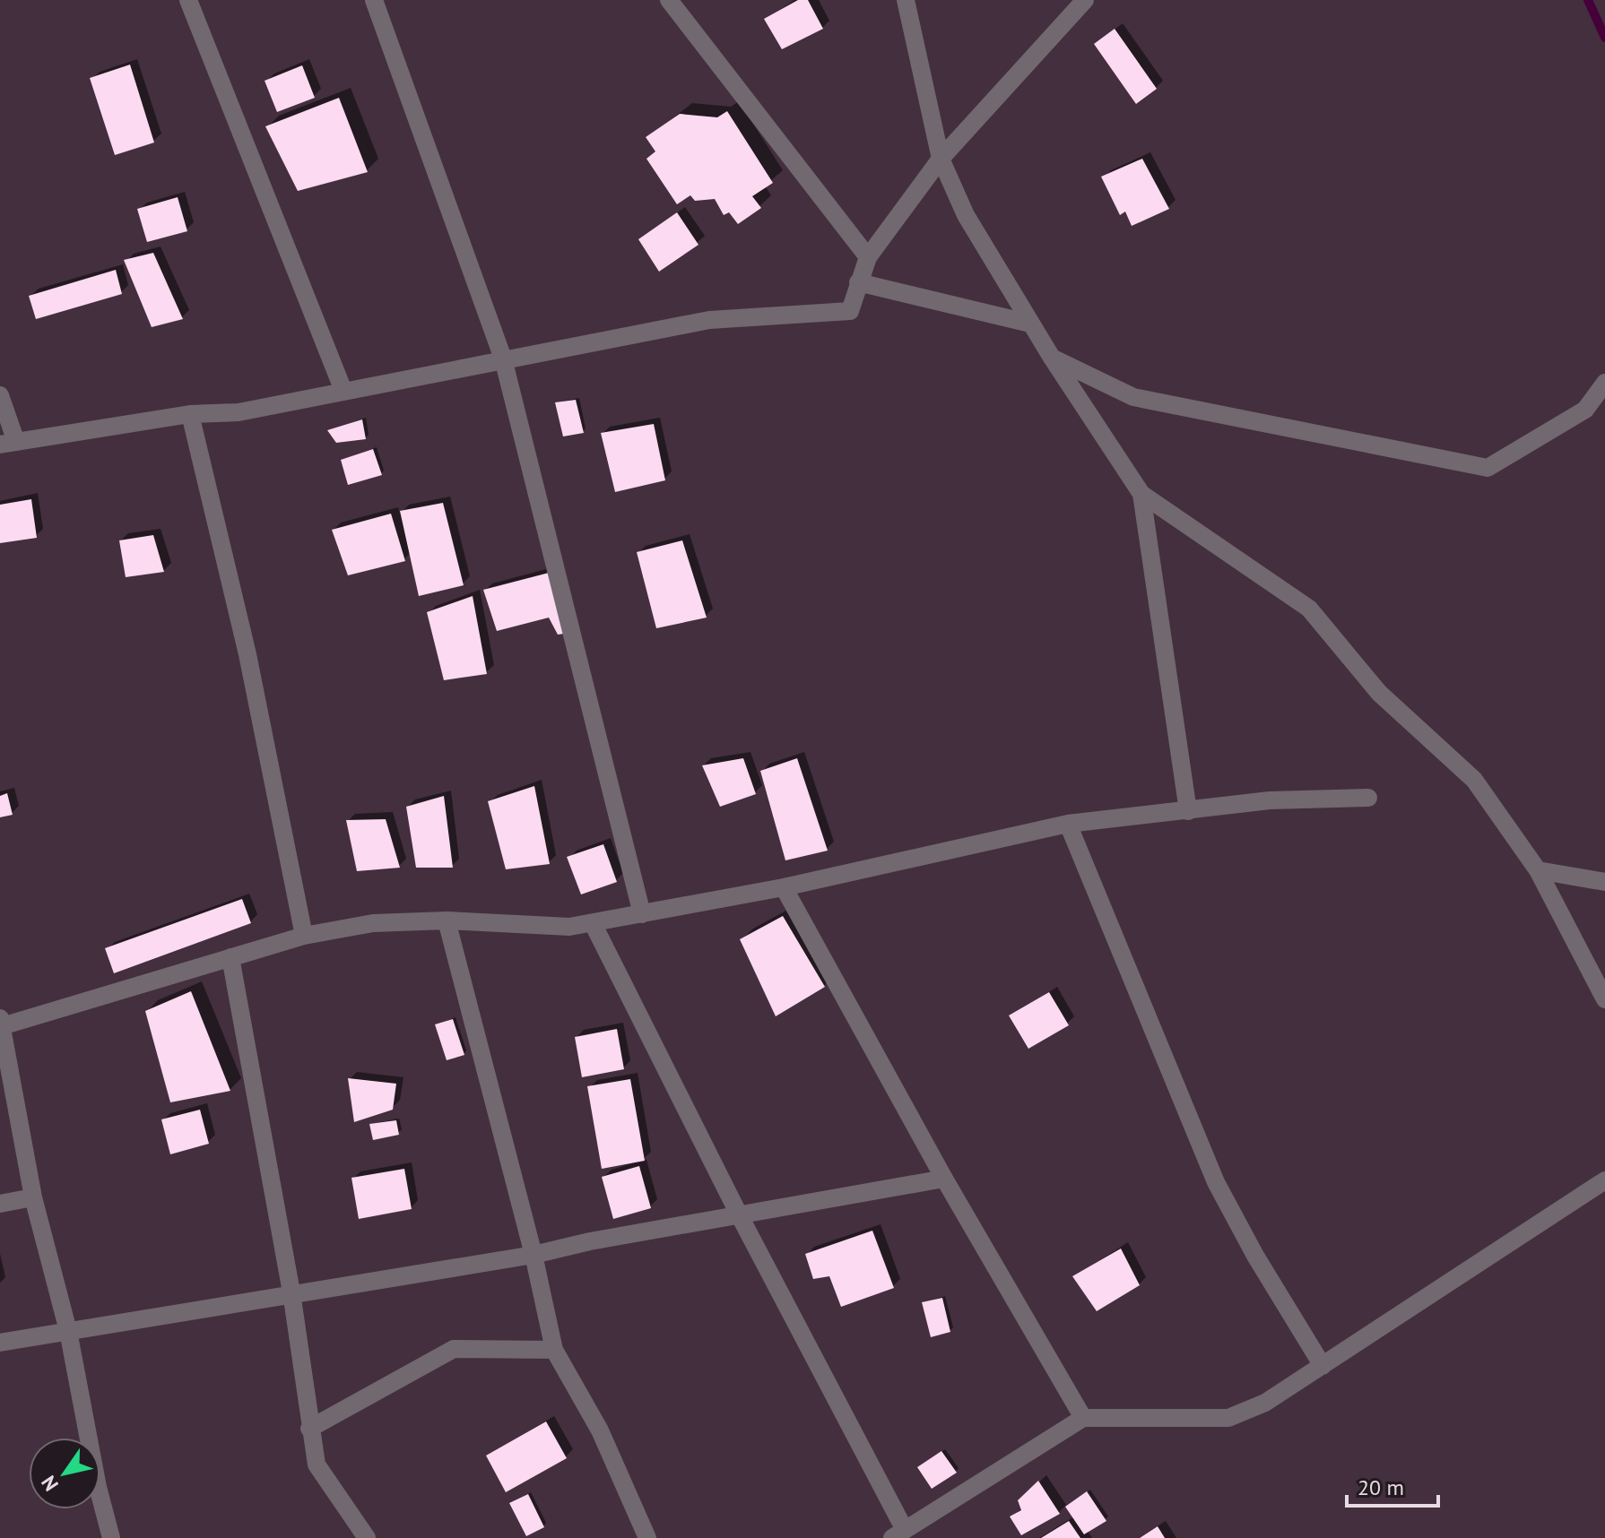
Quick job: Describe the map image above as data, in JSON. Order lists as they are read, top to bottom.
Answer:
{
  "scale_bar": "20 m",
  "north": "bottom left"
}
